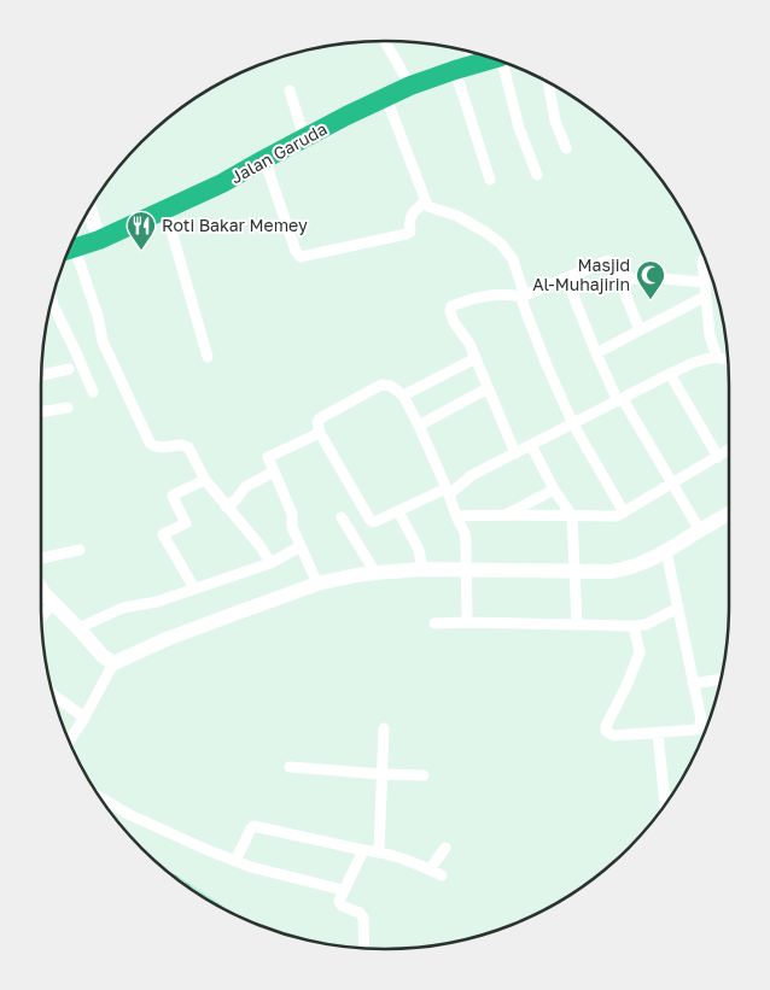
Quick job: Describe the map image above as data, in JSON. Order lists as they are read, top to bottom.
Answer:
{
  "streets": {
    "highway": ["Jalan Garuda"]
  },
  "places": {
    "restaurant": ["Roti Bakar Memey"],
    "mosque": ["Masjid Al-Muhajirin"]
  }
}
